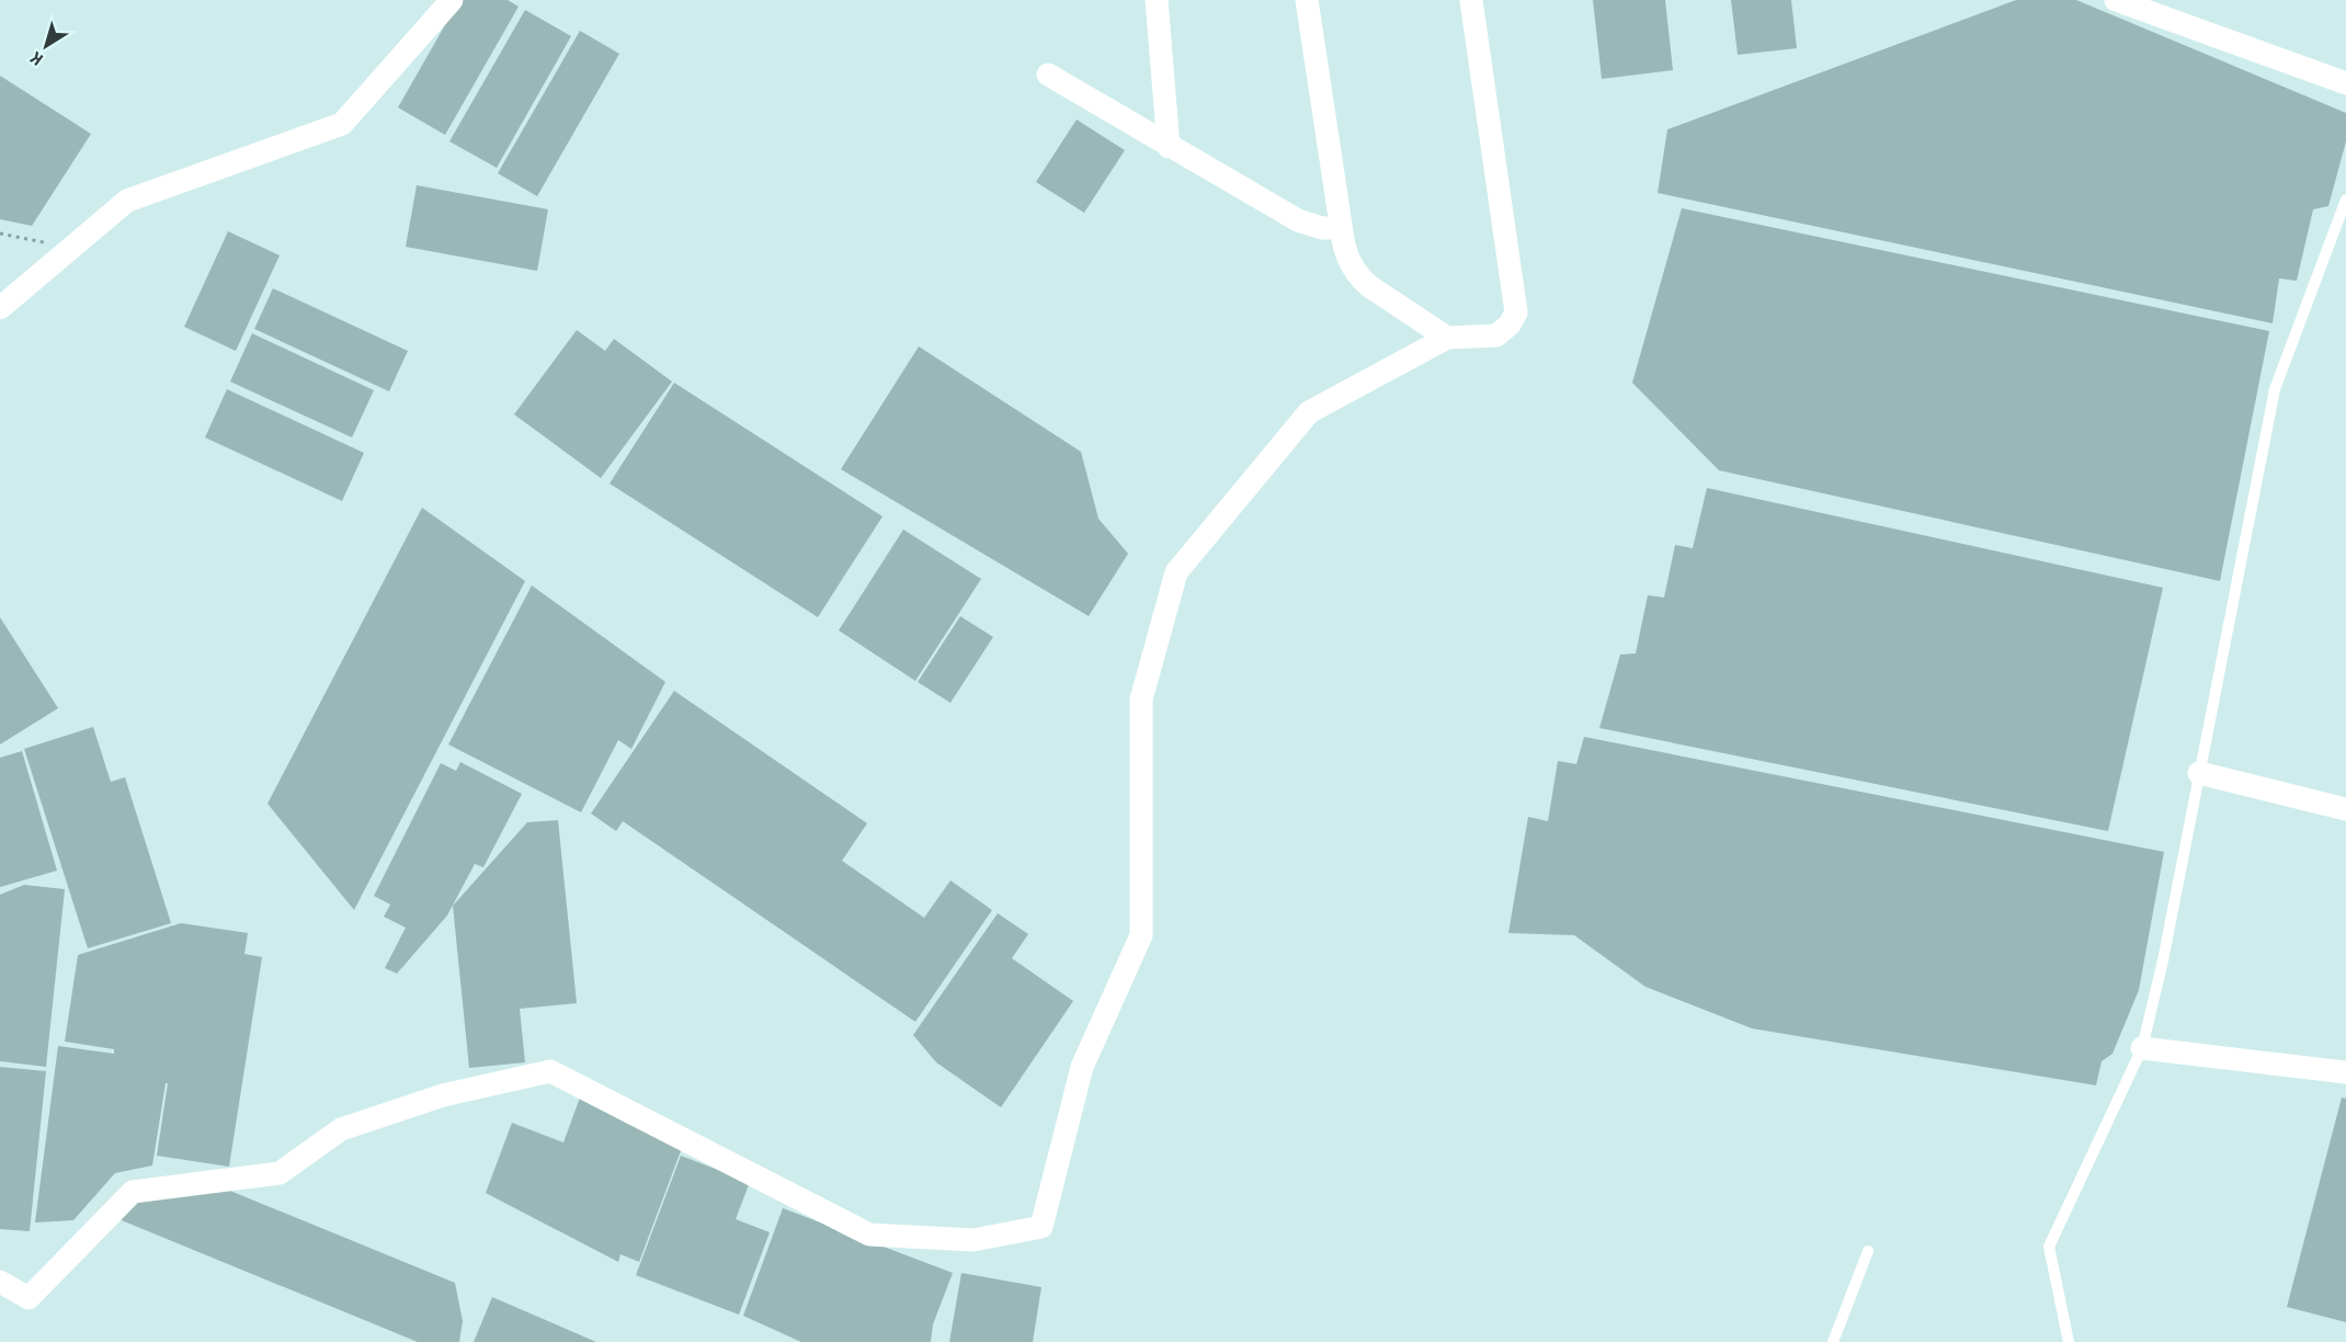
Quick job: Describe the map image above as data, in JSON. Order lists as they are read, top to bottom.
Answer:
{
  "north": "bottom left"
}
